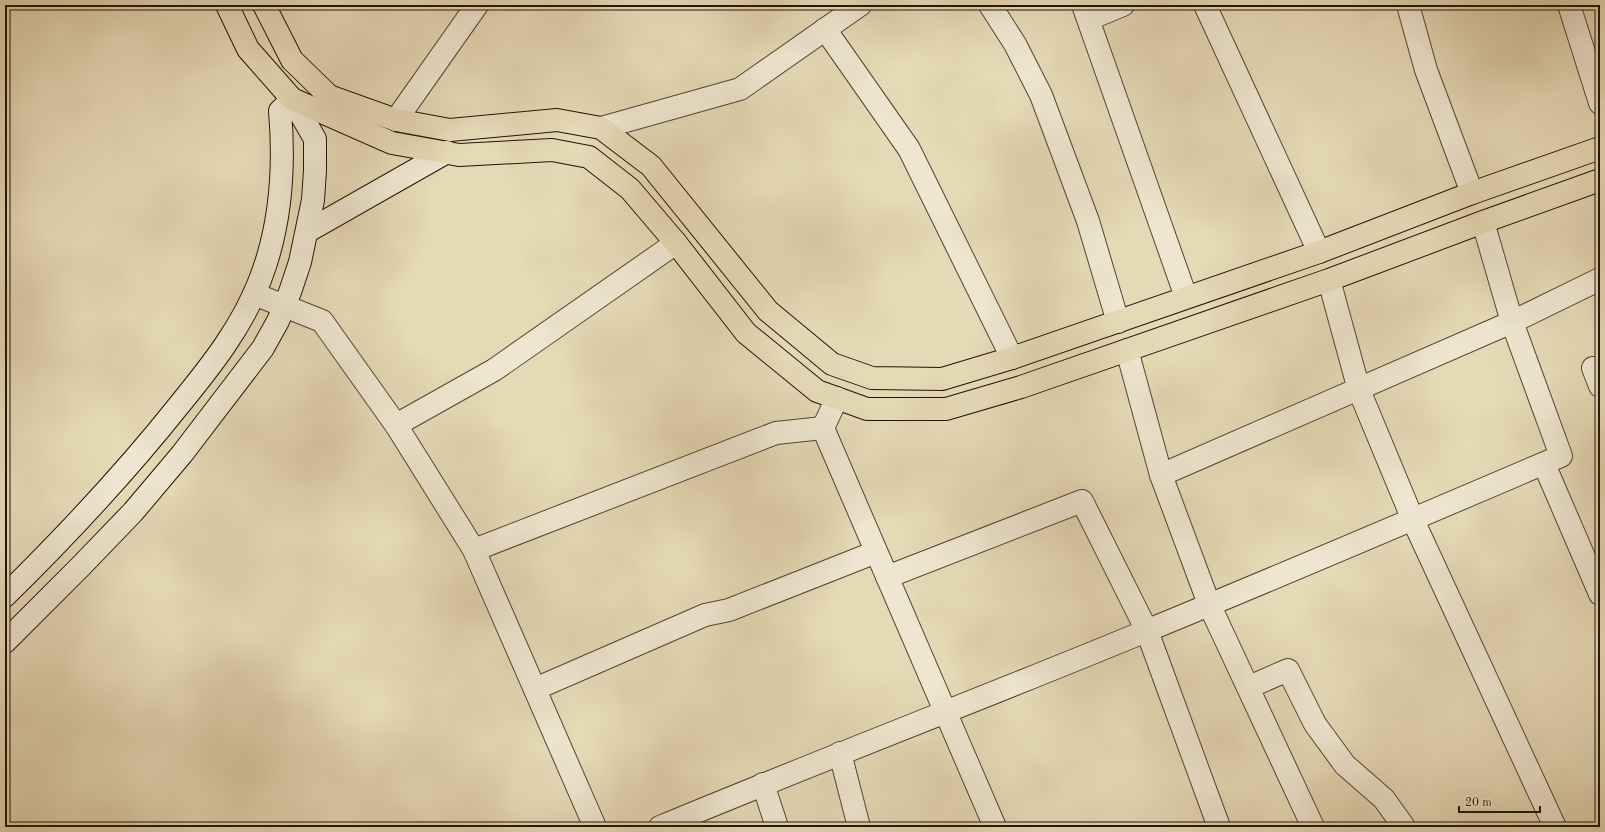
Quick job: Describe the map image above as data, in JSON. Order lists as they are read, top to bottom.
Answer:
{
  "scale_bar": "20 m"
}
